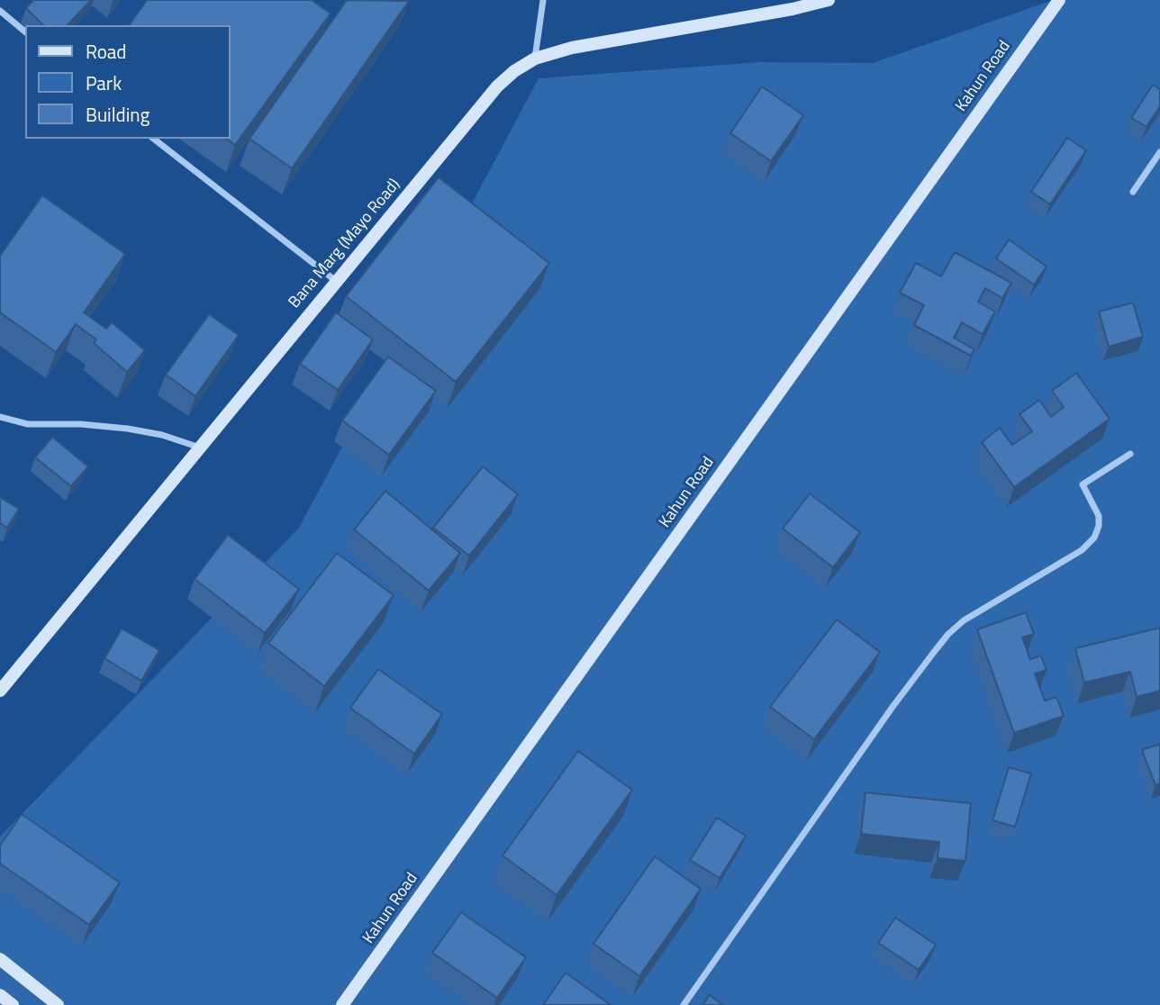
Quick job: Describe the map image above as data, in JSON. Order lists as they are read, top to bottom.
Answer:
{
  "streets": {
    "street": ["Kahun Road", "Bana Marg (Mayo Road)"]
  },
  "legend": ["Road", "Park", "Building"]
}
